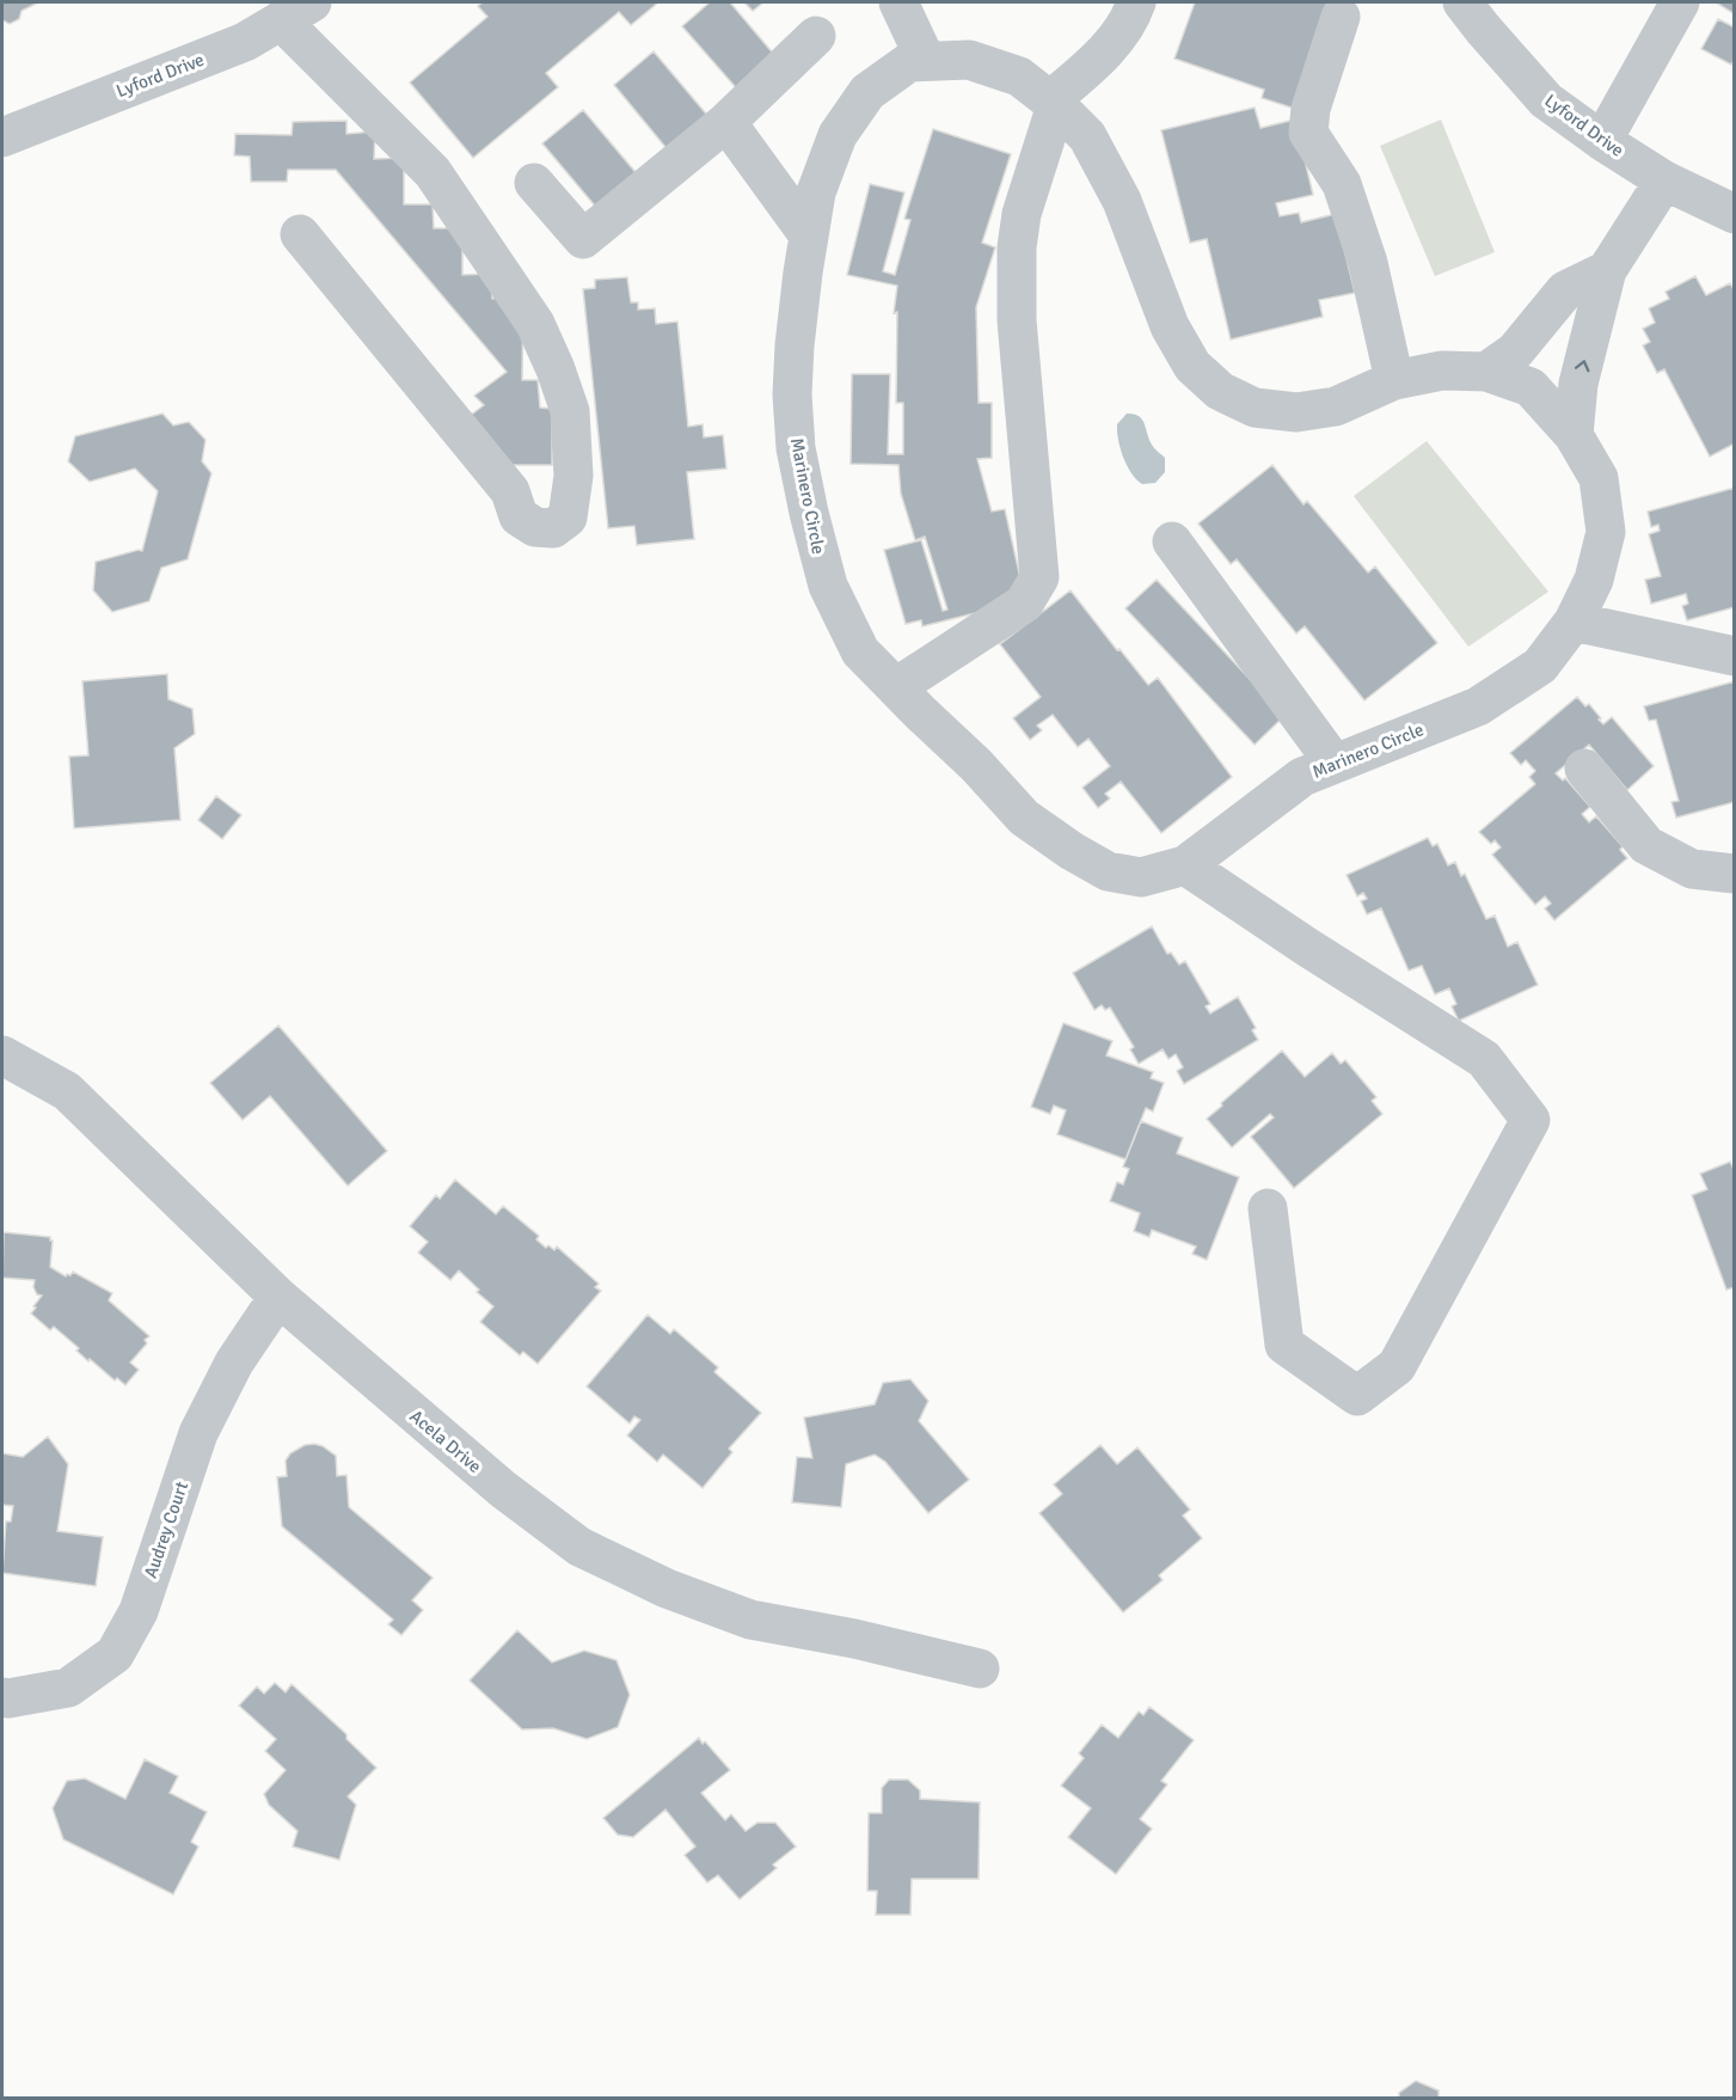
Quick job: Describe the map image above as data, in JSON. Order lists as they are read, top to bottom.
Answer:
{
  "streets": {
    "street": [
      "Lyford Drive",
      "Marinero Circle",
      "Acela Drive",
      "Audrey Court"
    ]
  },
  "crossings": [
    ["Acela Drive", "Audrey Court"]
  ]
}
